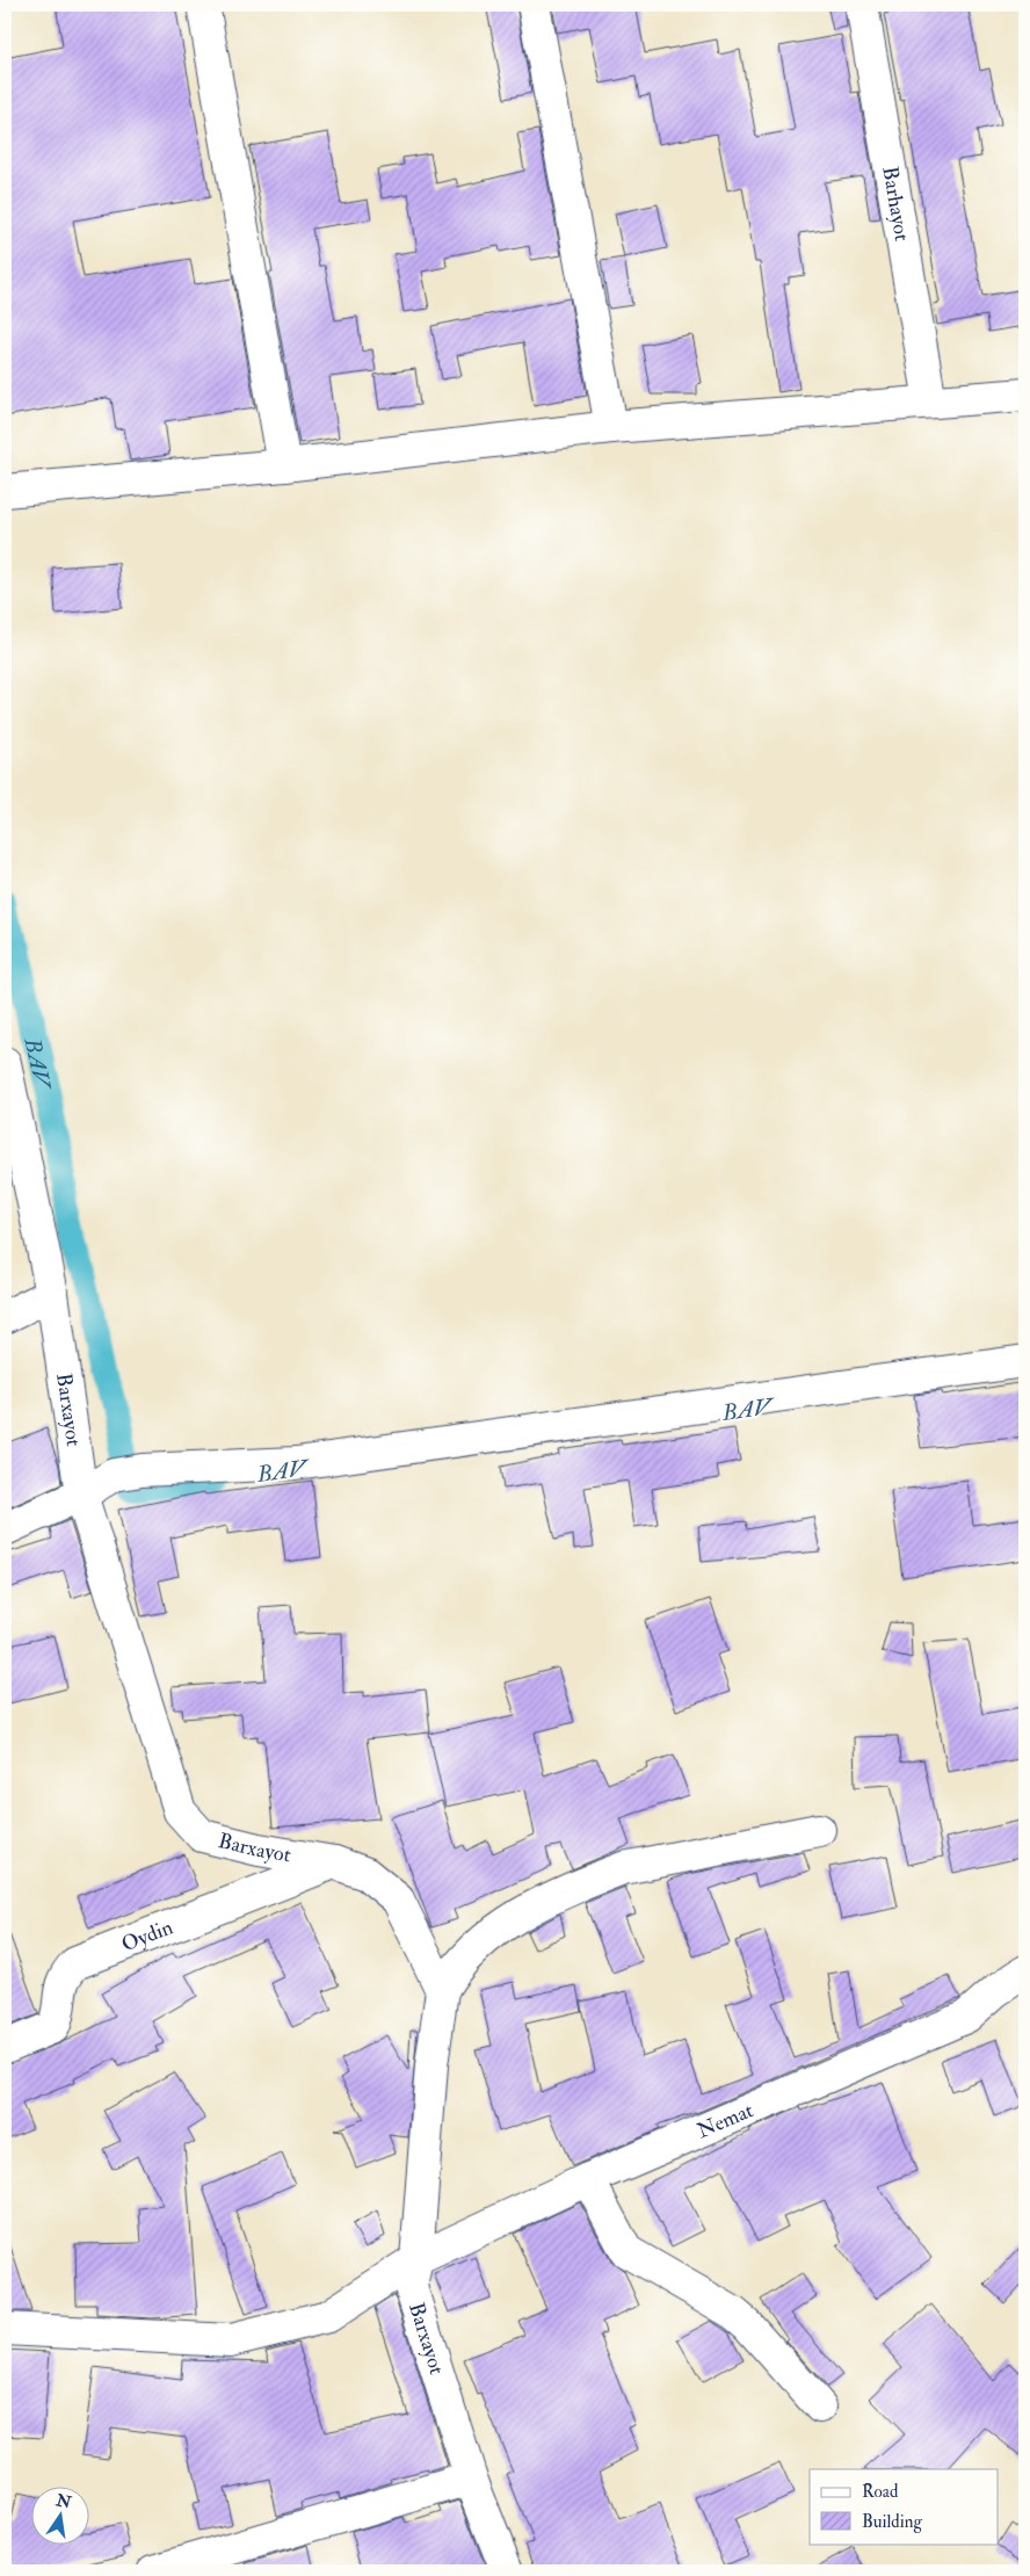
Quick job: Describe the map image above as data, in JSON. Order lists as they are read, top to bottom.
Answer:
{
  "streets": {
    "street": [
      "Barhayot",
      "Barxayot",
      "Oydin",
      "Nemat"
    ]
  },
  "crossings": [
    ["Barxayot", "Oydin"],
    ["Barxayot", "Nemat"]
  ],
  "water": ["BAV"],
  "legend": ["Road", "Building"],
  "north": "top"
}
